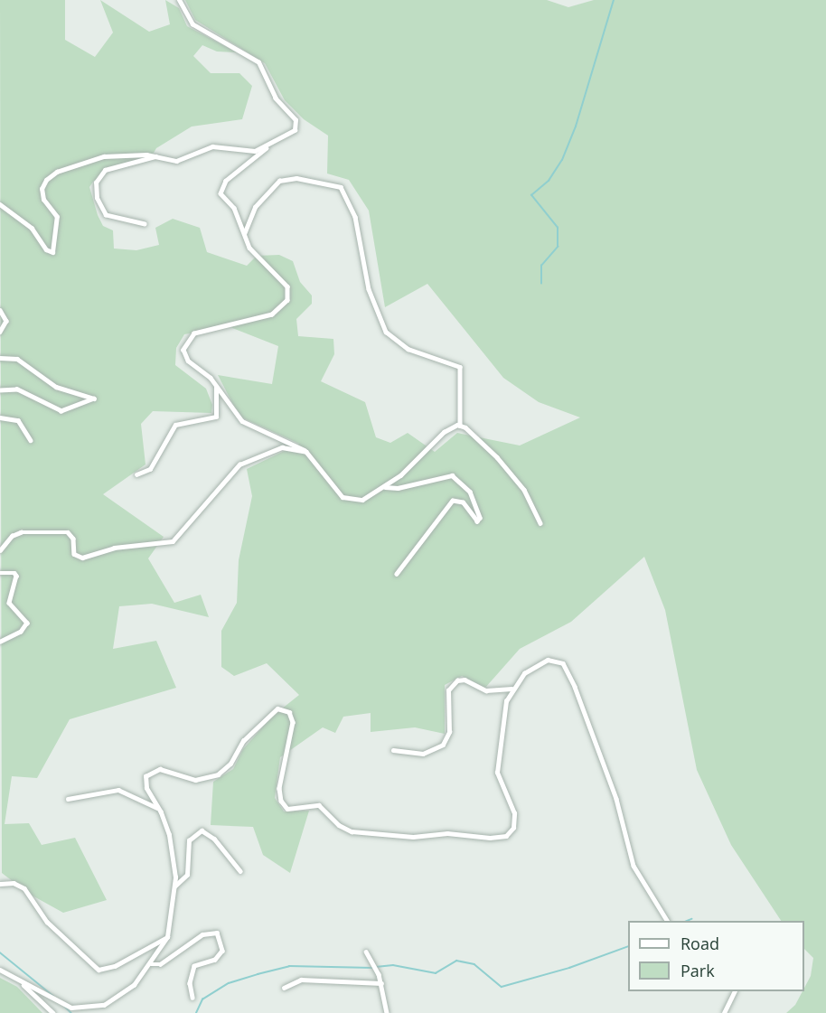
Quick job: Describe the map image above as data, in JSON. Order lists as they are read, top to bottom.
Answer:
{
  "legend": ["Road", "Park"]
}
